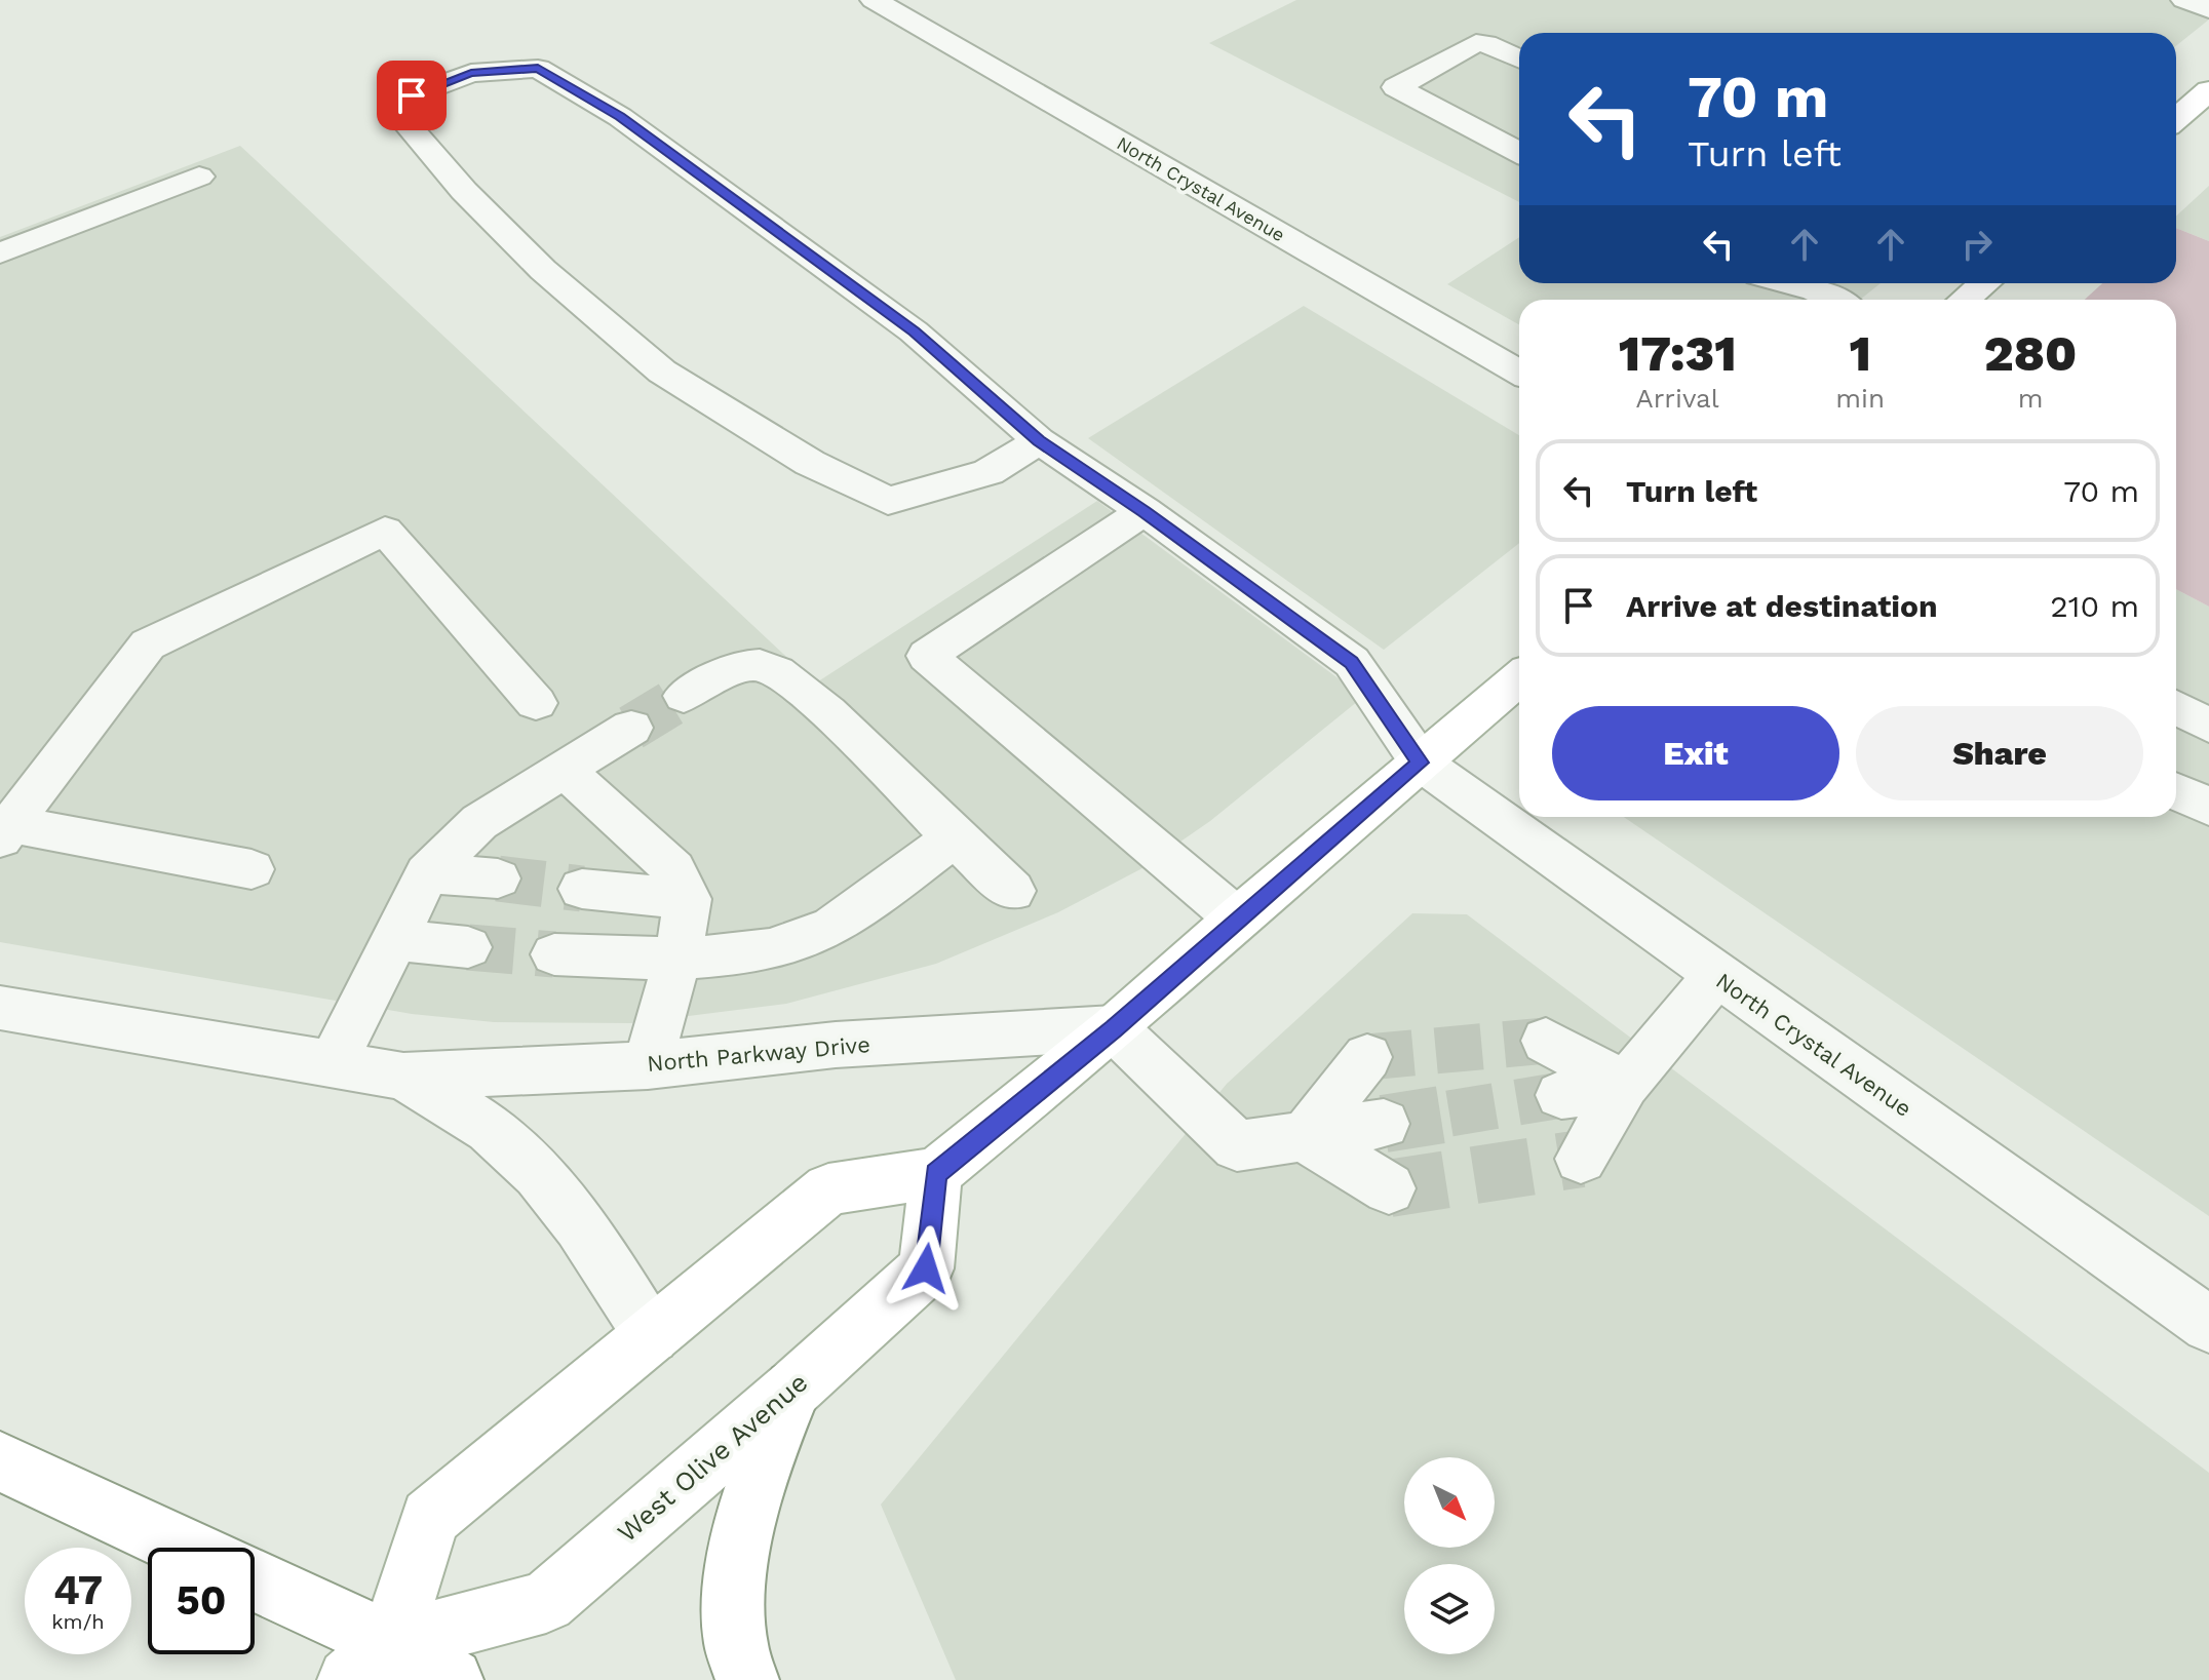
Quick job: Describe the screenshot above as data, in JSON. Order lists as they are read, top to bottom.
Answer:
{
  "streets": {
    "main road": ["West Olive Avenue"],
    "street": ["North Crystal Avenue", "North Parkway Drive"]
  },
  "north": "bottom right",
  "page": {
    "turn": ["70 m", "Turn left"],
    "eta": [
      "17:31",
      "Arrival",
      "1",
      "min",
      "280",
      "m"
    ],
    "list": [
      {
        "name": "Turn left",
        "value": "70 m"
      },
      {
        "name": "Arrive at destination",
        "value": "210 m"
      }
    ],
    "buttons": ["Exit", "Share"],
    "speed": "47 km/h",
    "limit": "50"
  }
}
